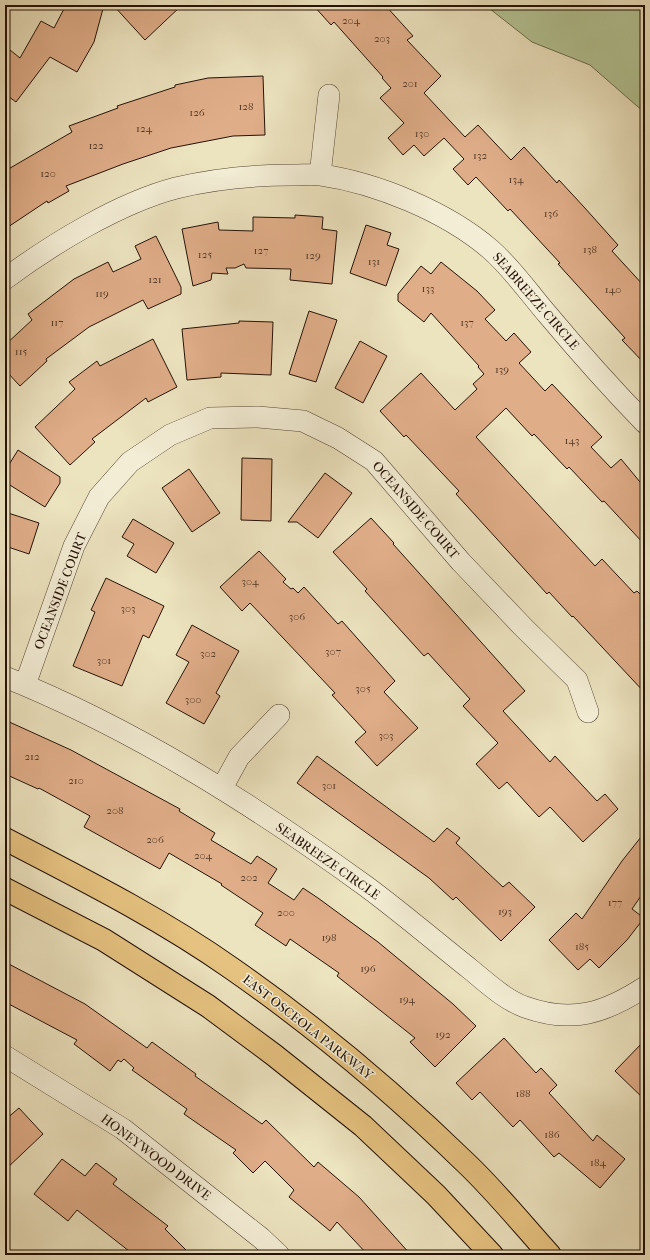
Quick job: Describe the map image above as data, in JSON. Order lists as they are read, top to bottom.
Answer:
{
  "streets": {
    "main road": ["EAST OSCEOLA PARKWAY"],
    "street": ["SEABREEZE CIRCLE", "OCEANSIDE COURT", "HONEYWOOD DRIVE"]
  },
  "crossings": [
    ["SEABREEZE CIRCLE", "OCEANSIDE COURT"]
  ],
  "house_numbers": [
    "204",
    "203",
    "201",
    "128",
    "126",
    "124",
    "130",
    "122",
    "132",
    "120",
    "134",
    "136",
    "138",
    "127",
    "125",
    "129",
    "131",
    "121",
    "133",
    "140",
    "119",
    "117",
    "137",
    "115",
    "139",
    "143",
    "304",
    "303",
    "306",
    "307",
    "302",
    "301",
    "305",
    "300",
    "303",
    "212",
    "210",
    "301",
    "208",
    "206",
    "204",
    "202",
    "177",
    "193",
    "200",
    "198",
    "185",
    "196",
    "194",
    "192",
    "188",
    "186",
    "184"
  ]
}
